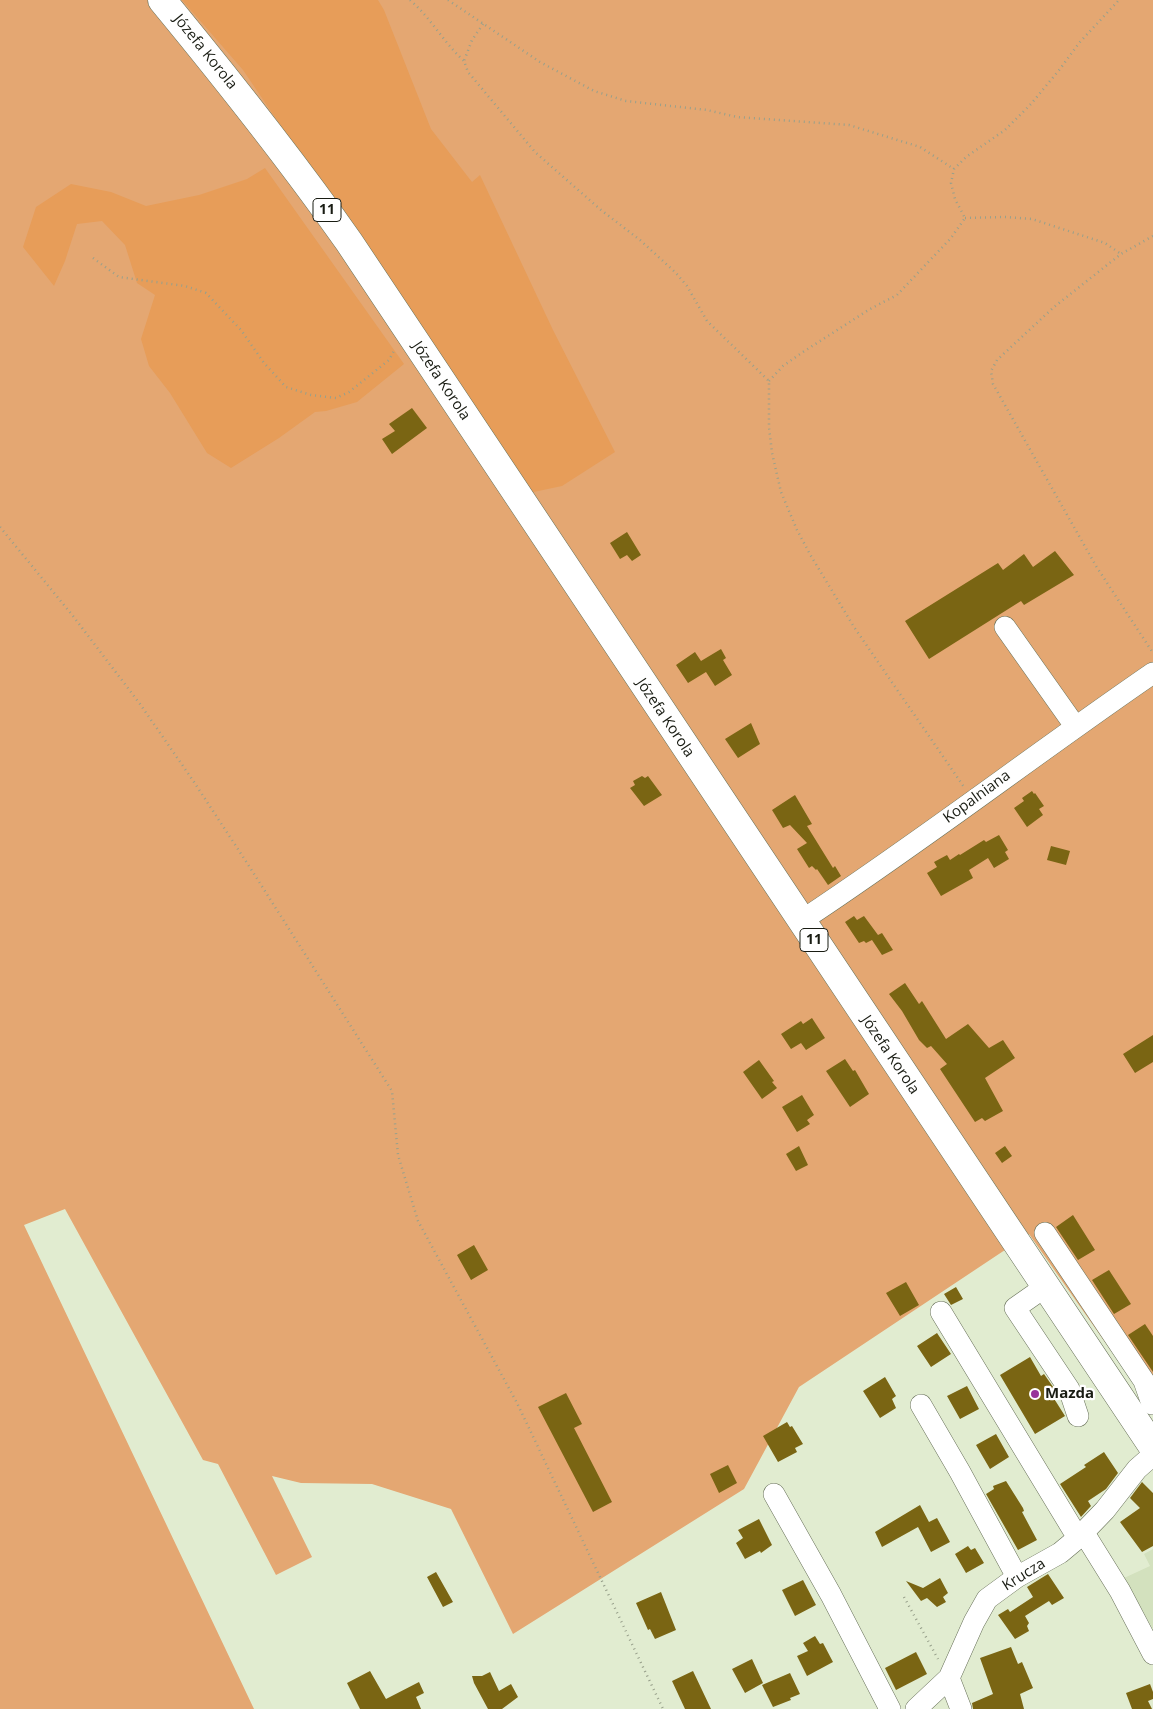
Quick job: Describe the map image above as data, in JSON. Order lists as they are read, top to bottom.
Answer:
{
  "streets": {
    "highway": ["Józefa Korola", "11"],
    "street": ["Kopalniana", "Krucza"]
  },
  "crossings": [
    ["Józefa Korola", "Kopalniana"]
  ],
  "places": ["Mazda"]
}
